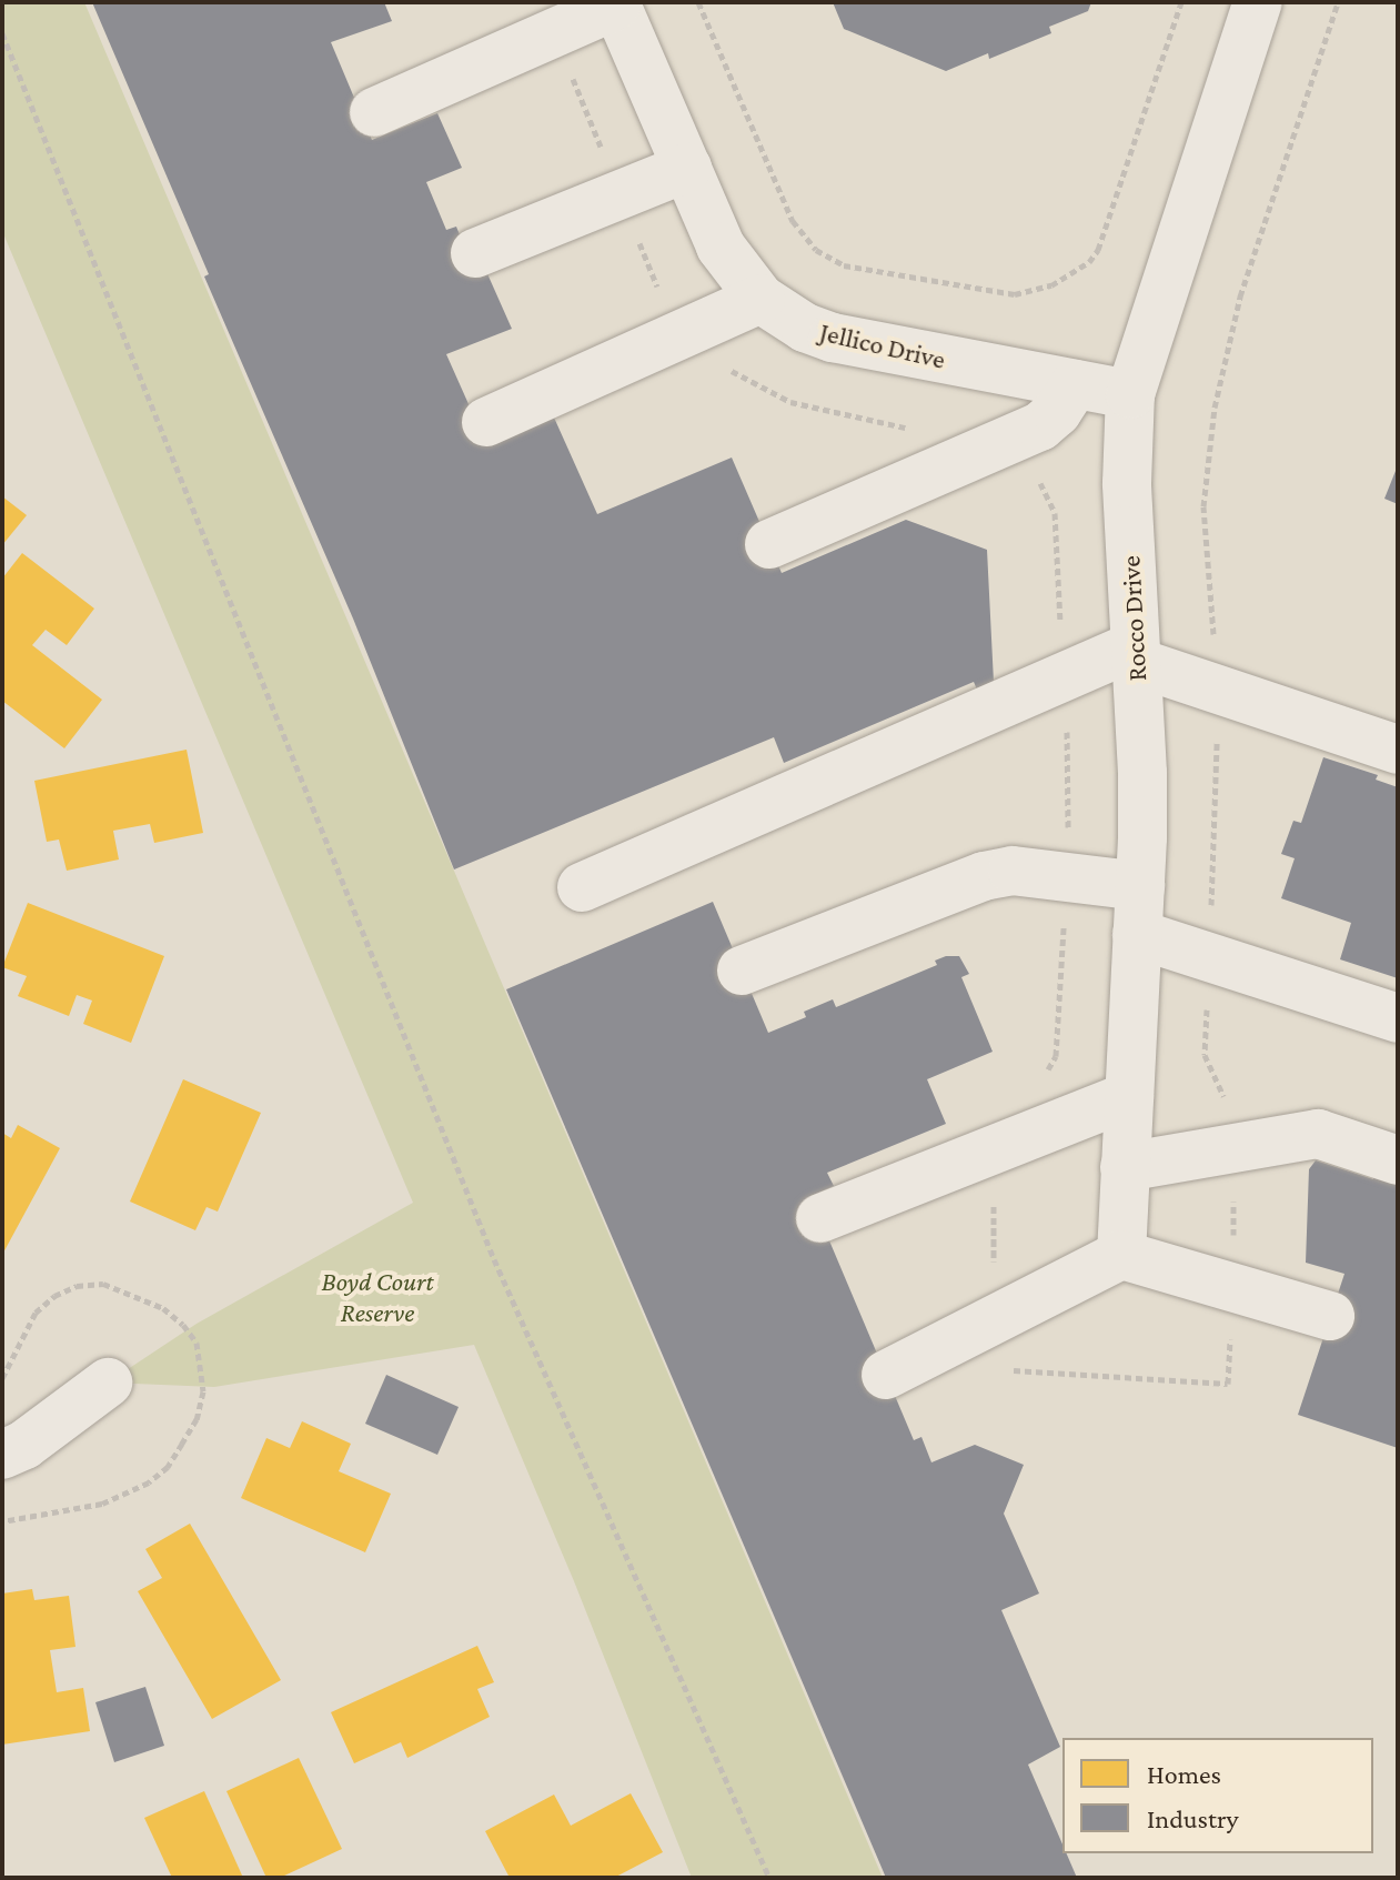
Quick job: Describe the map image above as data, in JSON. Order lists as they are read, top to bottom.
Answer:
{
  "streets": {
    "street": ["Jellico Drive", "Rocco Drive"]
  },
  "crossings": [
    ["Jellico Drive", "Rocco Drive"]
  ],
  "parks": ["Boyd Court Reserve"],
  "legend": ["Homes", "Industry"]
}
